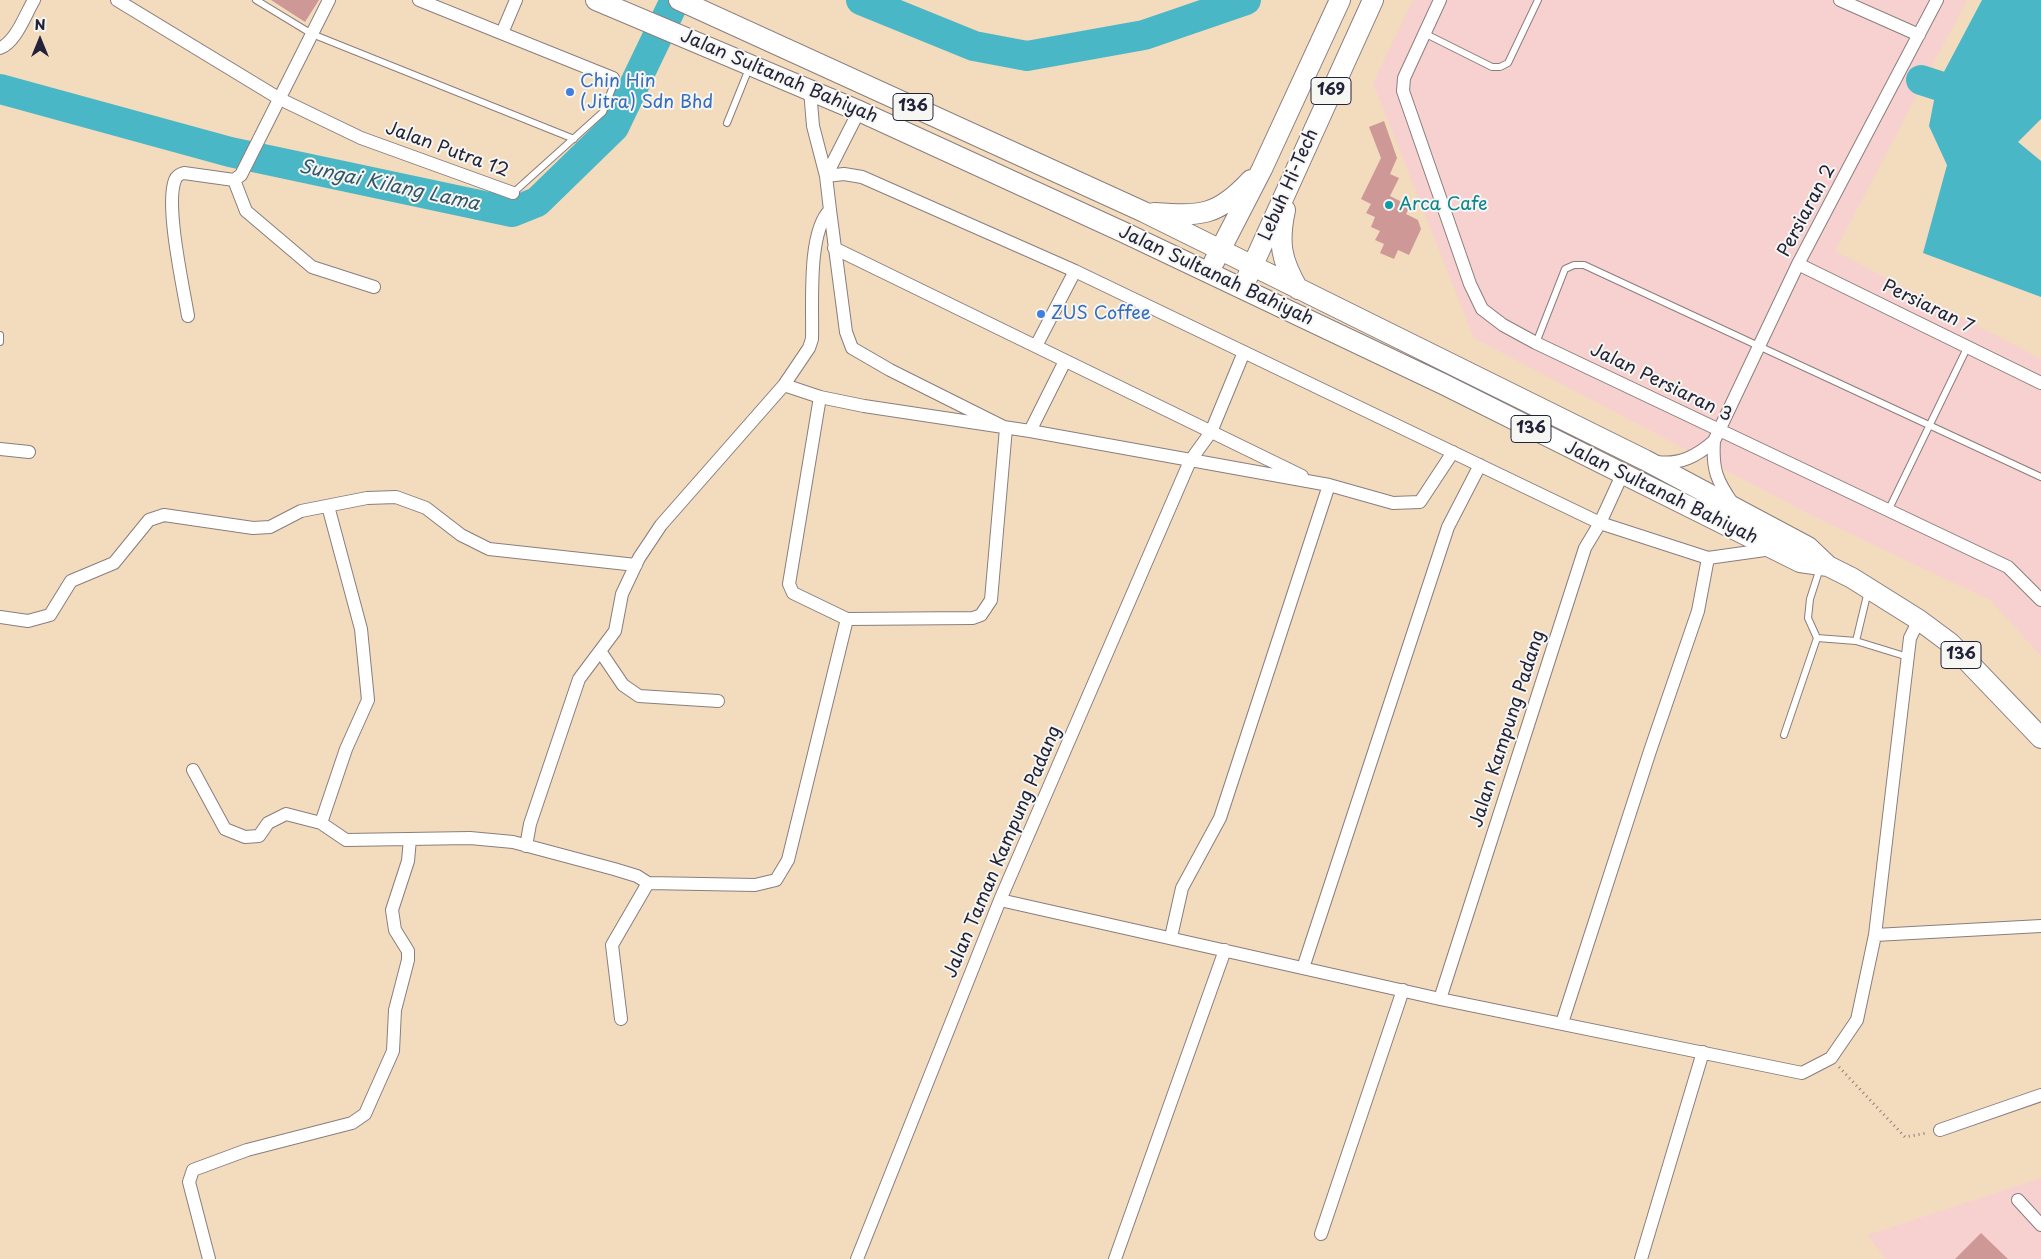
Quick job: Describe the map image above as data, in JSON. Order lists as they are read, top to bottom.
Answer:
{
  "streets": {
    "main road": [
      "Jalan Sultanah Bahiyah",
      "169",
      "136",
      "Lebuh Hi-Tech"
    ],
    "street": [
      "Jalan Putra 12",
      "Persiaran 2",
      "Persiaran 7",
      "Jalan Persiaran 3",
      "Jalan Kampung Padang",
      "Jalan Taman Kampung Padang"
    ]
  },
  "crossings": [
    ["Jalan Sultanah Bahiyah", "Lebuh Hi-Tech"],
    ["Jalan Sultanah Bahiyah", "Jalan Kampung Padang"],
    ["Persiaran 2", "Persiaran 7"],
    ["Persiaran 2", "Jalan Persiaran 3"]
  ],
  "water": ["Sungai Kilang Lama"],
  "places": ["Chin Hin (Jitra) Sdn Bhd", "Arca Cafe", "ZUS Coffee"],
  "north": "top"
}
